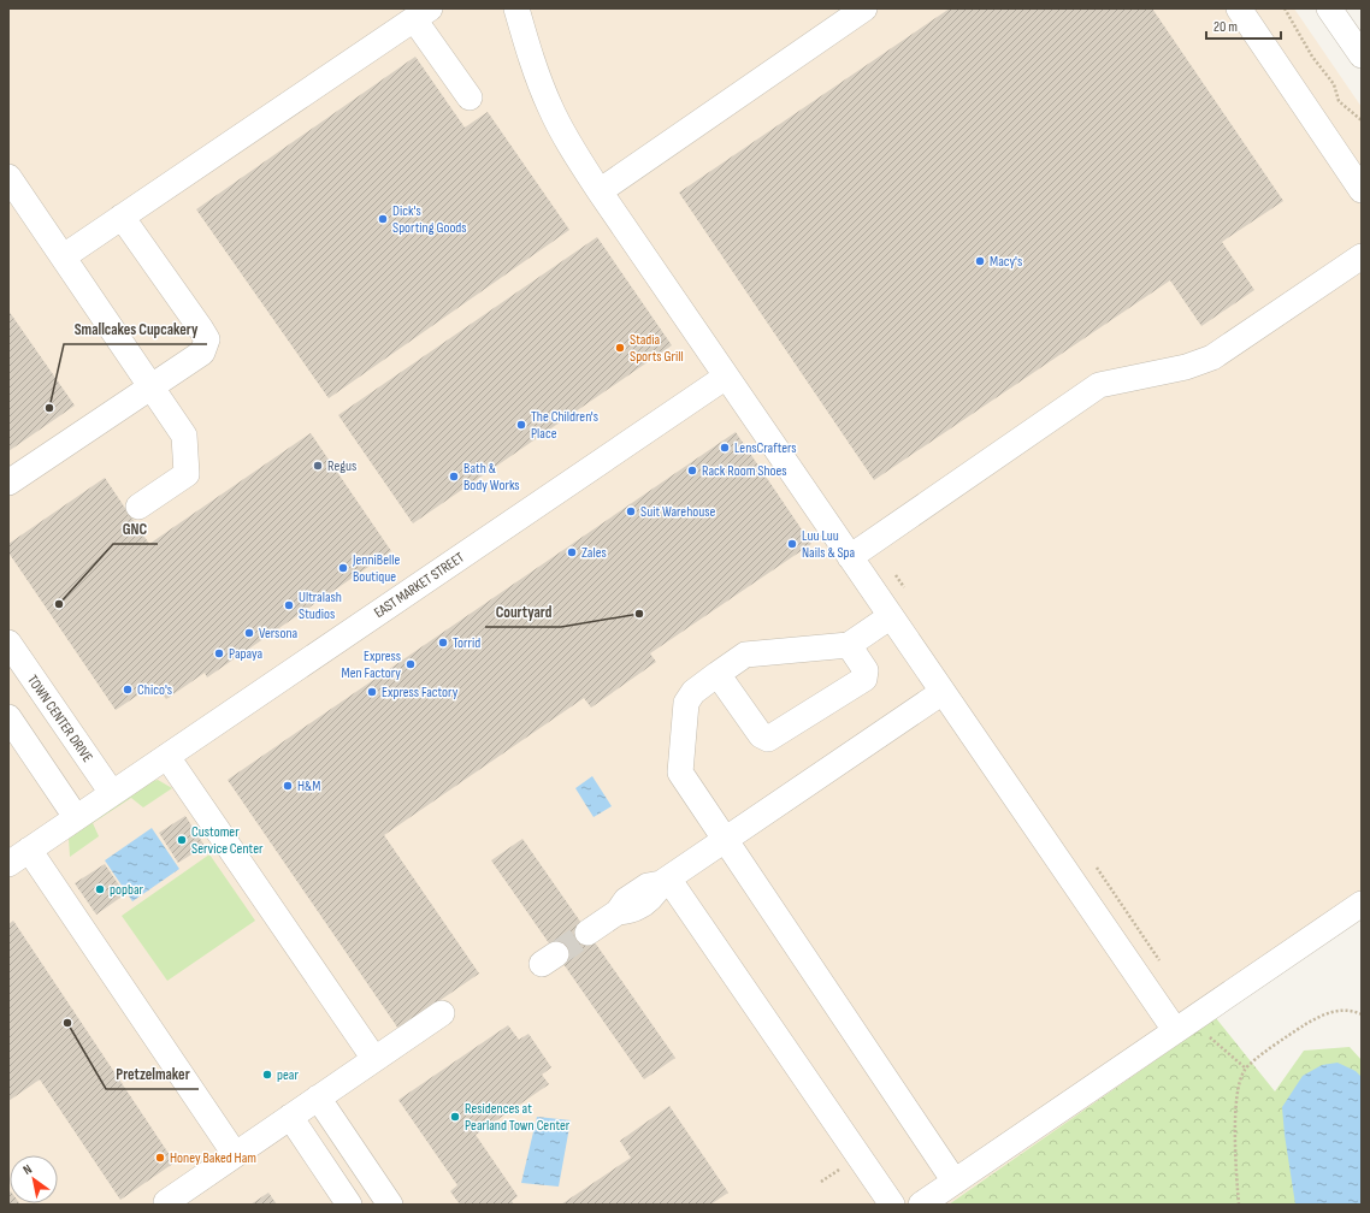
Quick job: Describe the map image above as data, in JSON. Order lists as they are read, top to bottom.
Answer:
{
  "streets": {
    "street": ["EAST MARKET STREET", "TOWN CENTER DRIVE"]
  },
  "crossings": [
    ["EAST MARKET STREET", "TOWN CENTER DRIVE"]
  ],
  "places": [
    "Dick's Sporting Goods",
    "Macy's",
    "Stadia Sports Grill",
    "Smallcakes Cupcakery",
    "The Children's Place",
    "LensCrafters",
    "Regus",
    "Rack Room Shoes",
    "Bath & Body Works",
    "Suit Warehouse",
    "Luu Luu Nails & Spa",
    "Zales",
    "JenniBelle Boutique",
    "GNC",
    "Ultralash Studios",
    "Courtyard",
    "Versona",
    "Torrid",
    "Papaya",
    "Express Men Factory",
    "Chico's",
    "Express Factory",
    "H&M",
    "Customer Service Center",
    "popbar",
    "Pretzelmaker",
    "pear",
    "Residences at Pearland Town Center",
    "Honey Baked Ham"
  ],
  "scale_bar": "20 m",
  "north": "top left"
}
